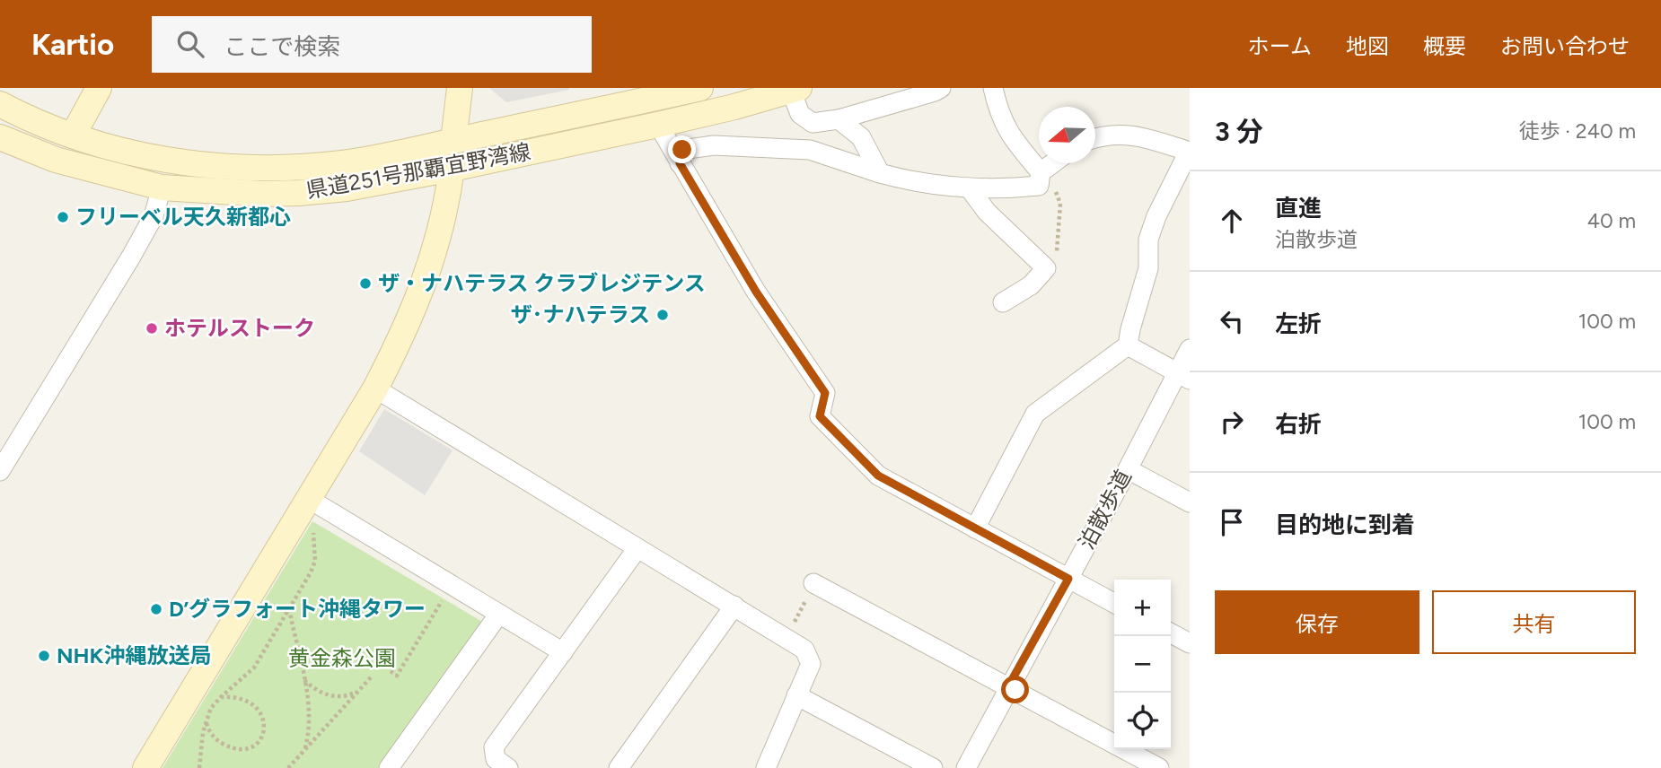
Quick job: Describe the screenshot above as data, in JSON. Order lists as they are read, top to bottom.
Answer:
{
  "streets": {
    "main road": ["県道251号那覇宜野湾線"],
    "street": ["泊散歩道"]
  },
  "parks": ["黄金森公園"],
  "places": [
    "フリーベル天久新都心",
    "ザ・ナハテラス クラブレジテンス",
    "ザ･ナハテラス",
    "ホテルストーク",
    "D’グラフォート沖縄タワー",
    "NHK沖縄放送局"
  ],
  "north": "left",
  "page": {
    "header": "Kartio",
    "search": "ここで検索",
    "nav": [
      "ホーム",
      "地図",
      "概要",
      "お問い合わせ"
    ],
    "heading": ["3 分", "徒歩 · 240 m"],
    "list": [
      ["直進", "泊散歩道", "40 m"],
      ["左折", "100 m"],
      ["右折", "100 m"],
      "目的地に到着"
    ],
    "buttons": ["保存", "共有"],
    "map_buttons": ["+", "−"]
  }
}
